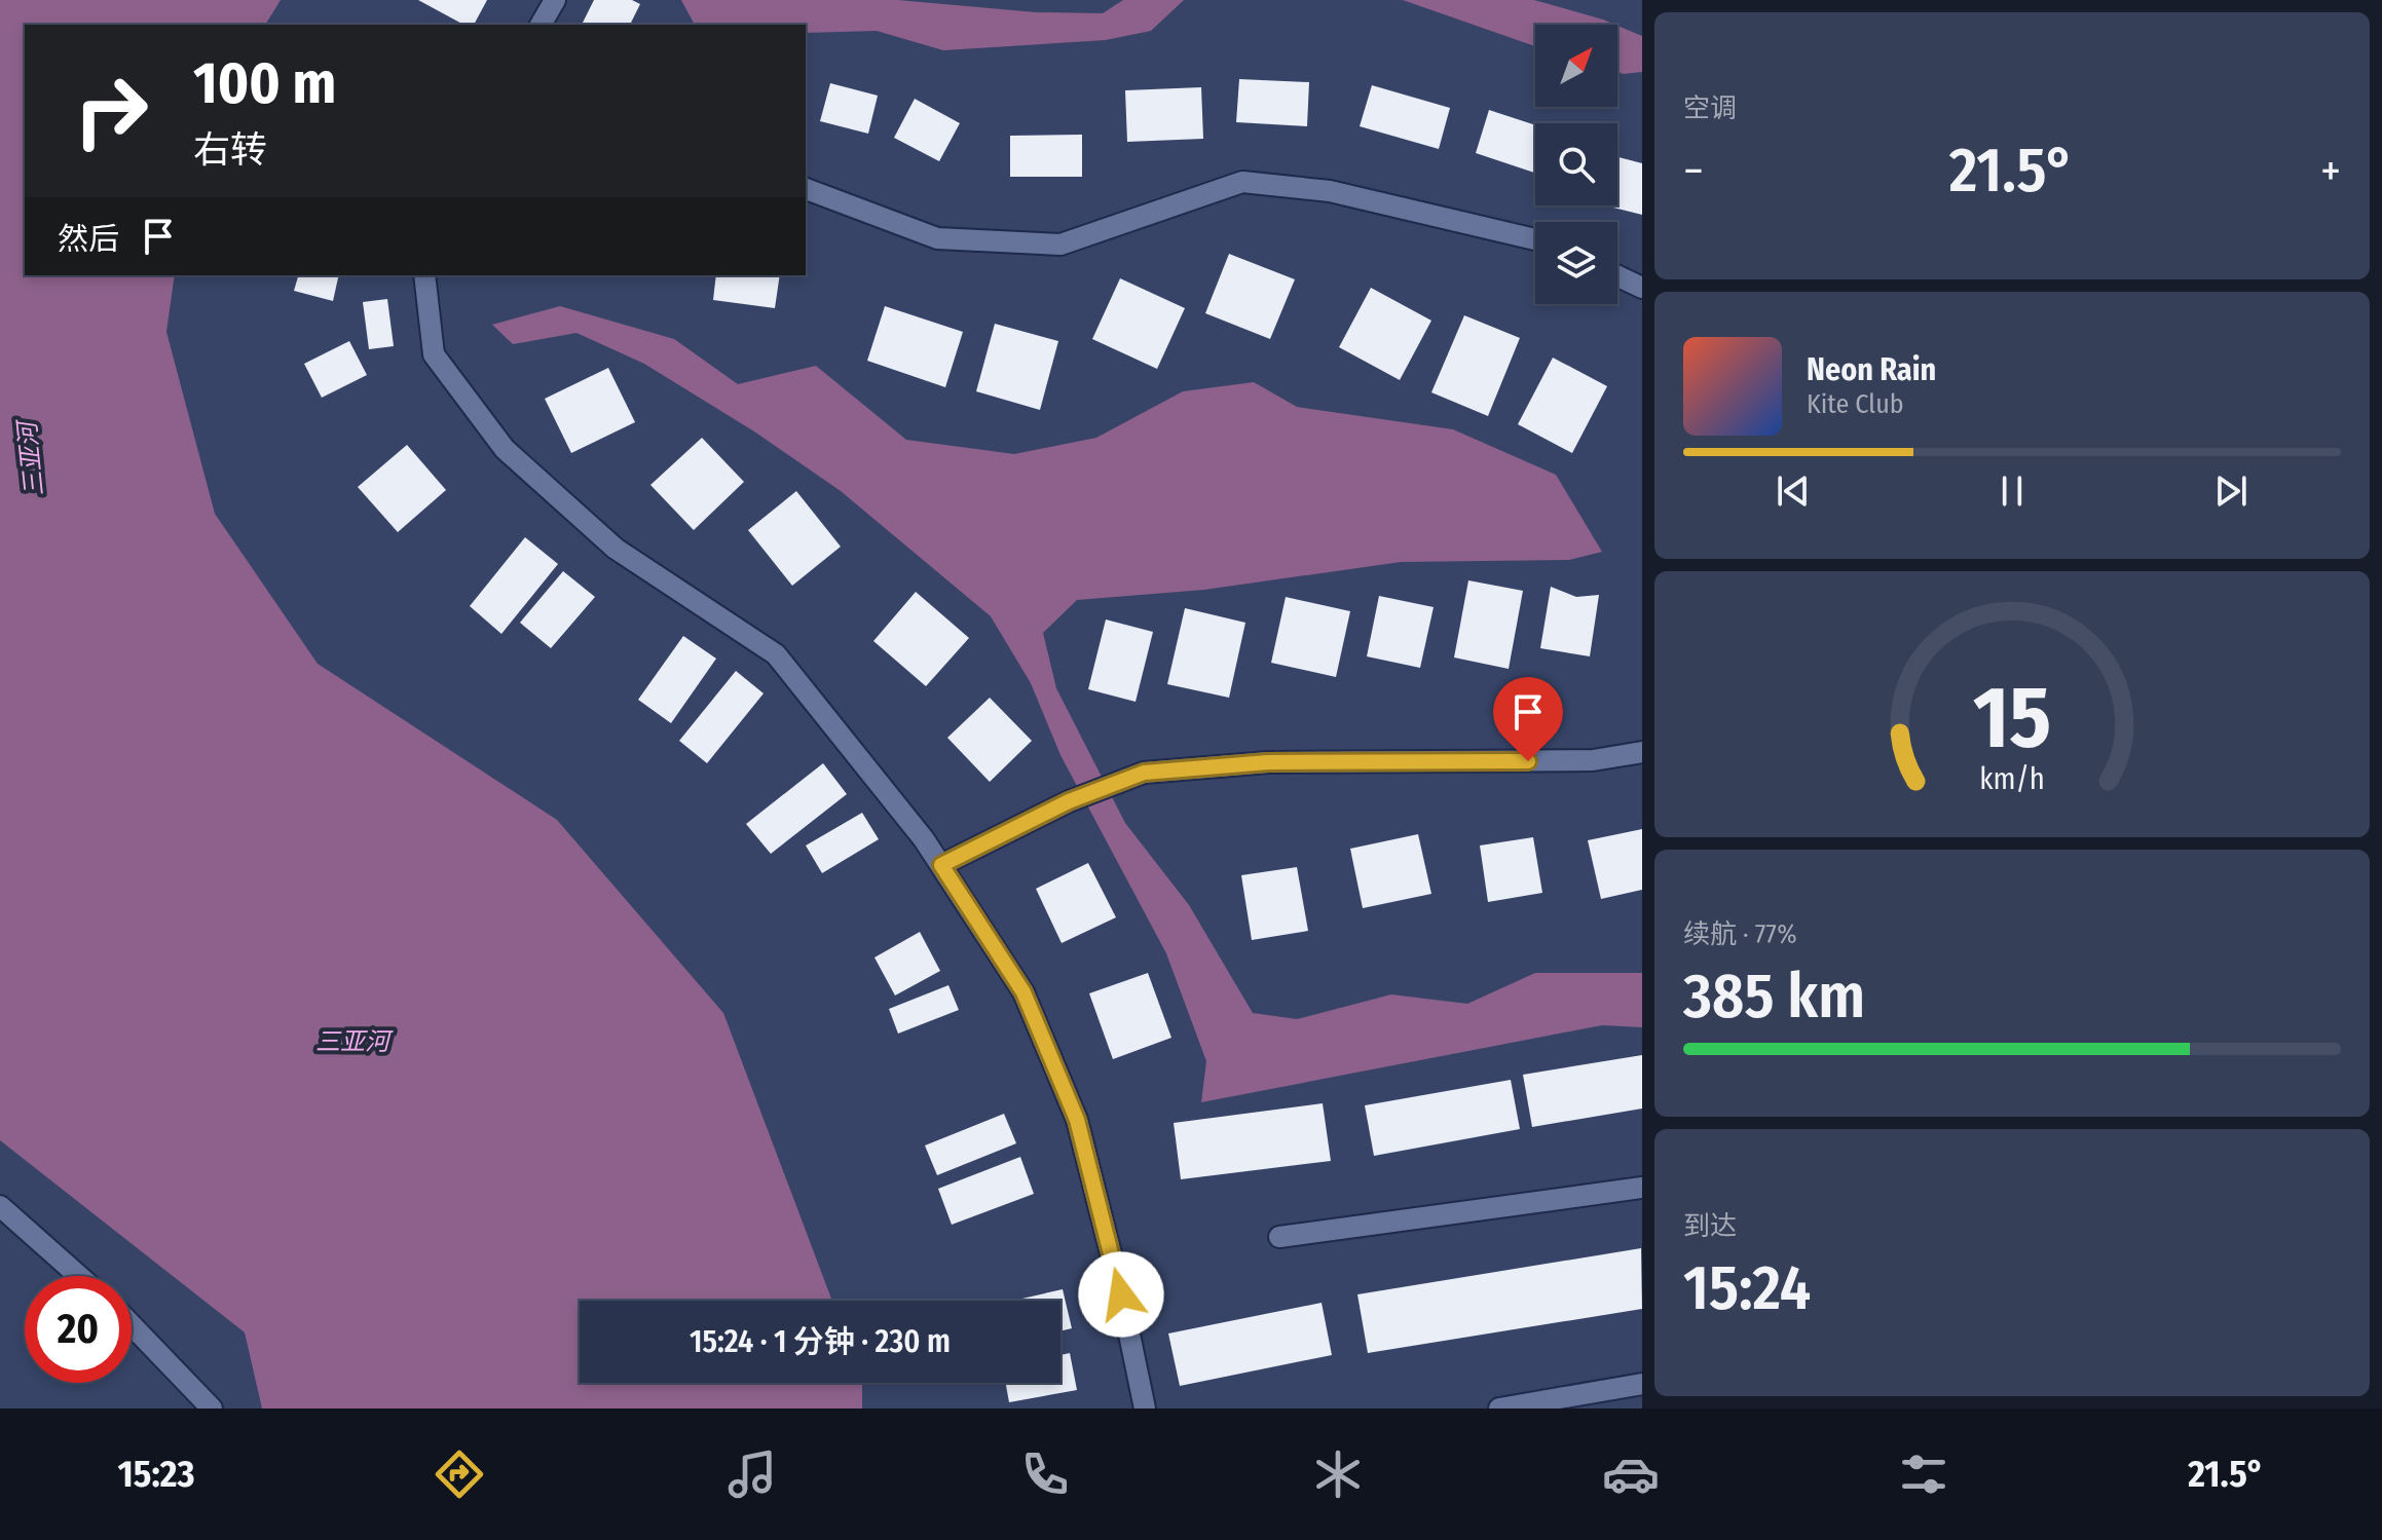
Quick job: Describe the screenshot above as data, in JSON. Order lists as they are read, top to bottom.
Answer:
{
  "water": ["三亚河"],
  "north": "top right",
  "page": {
    "tile": [
      "空调",
      ["续航 · 77%", "385 km"],
      ["到达", "15:24"]
    ],
    "turn": ["100 m", "右转"],
    "heat": ["−", "21.5°", "+"],
    "then": "然后",
    "song": ["Neon Rain", "Kite Club"],
    "limit": "20",
    "trip": "15:24 · 1 分钟 · 230 m",
    "tabs": ["15:23", "21.5°"],
    "gauge": ["15", "km/h"]
  }
}
